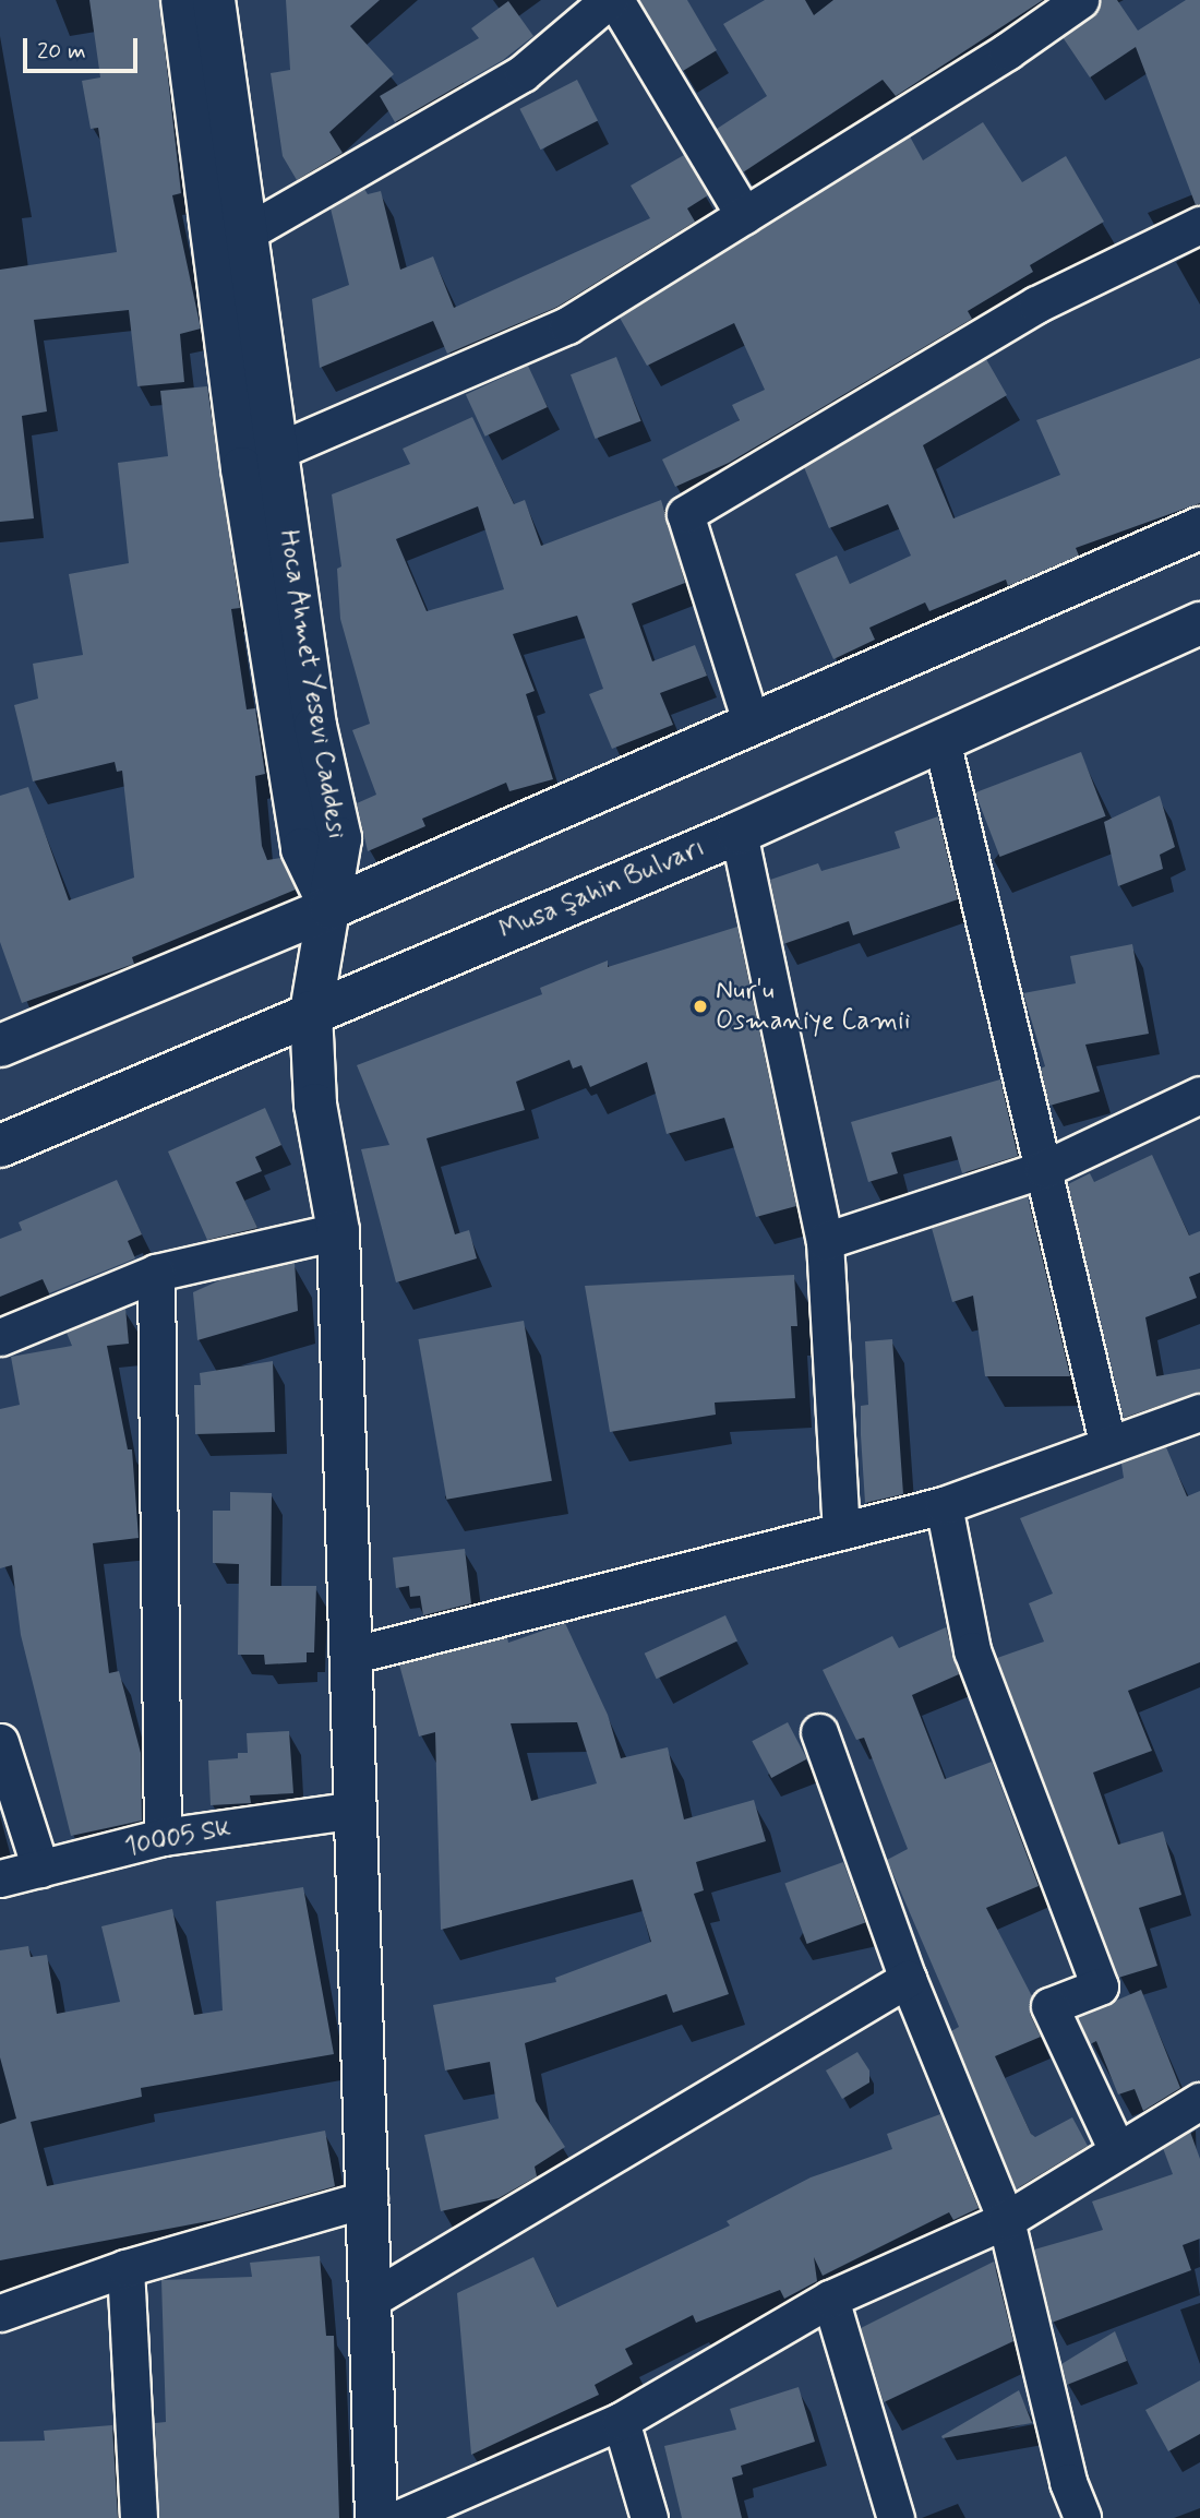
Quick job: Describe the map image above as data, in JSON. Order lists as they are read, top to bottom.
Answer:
{
  "streets": {
    "street": ["Hoca Ahmet Yesevi Caddesi", "Musa Şahin Bulvarı", "10005 Sk"]
  },
  "places": ["Nur'u Osmaniye Camii"],
  "scale_bar": "20 m"
}
